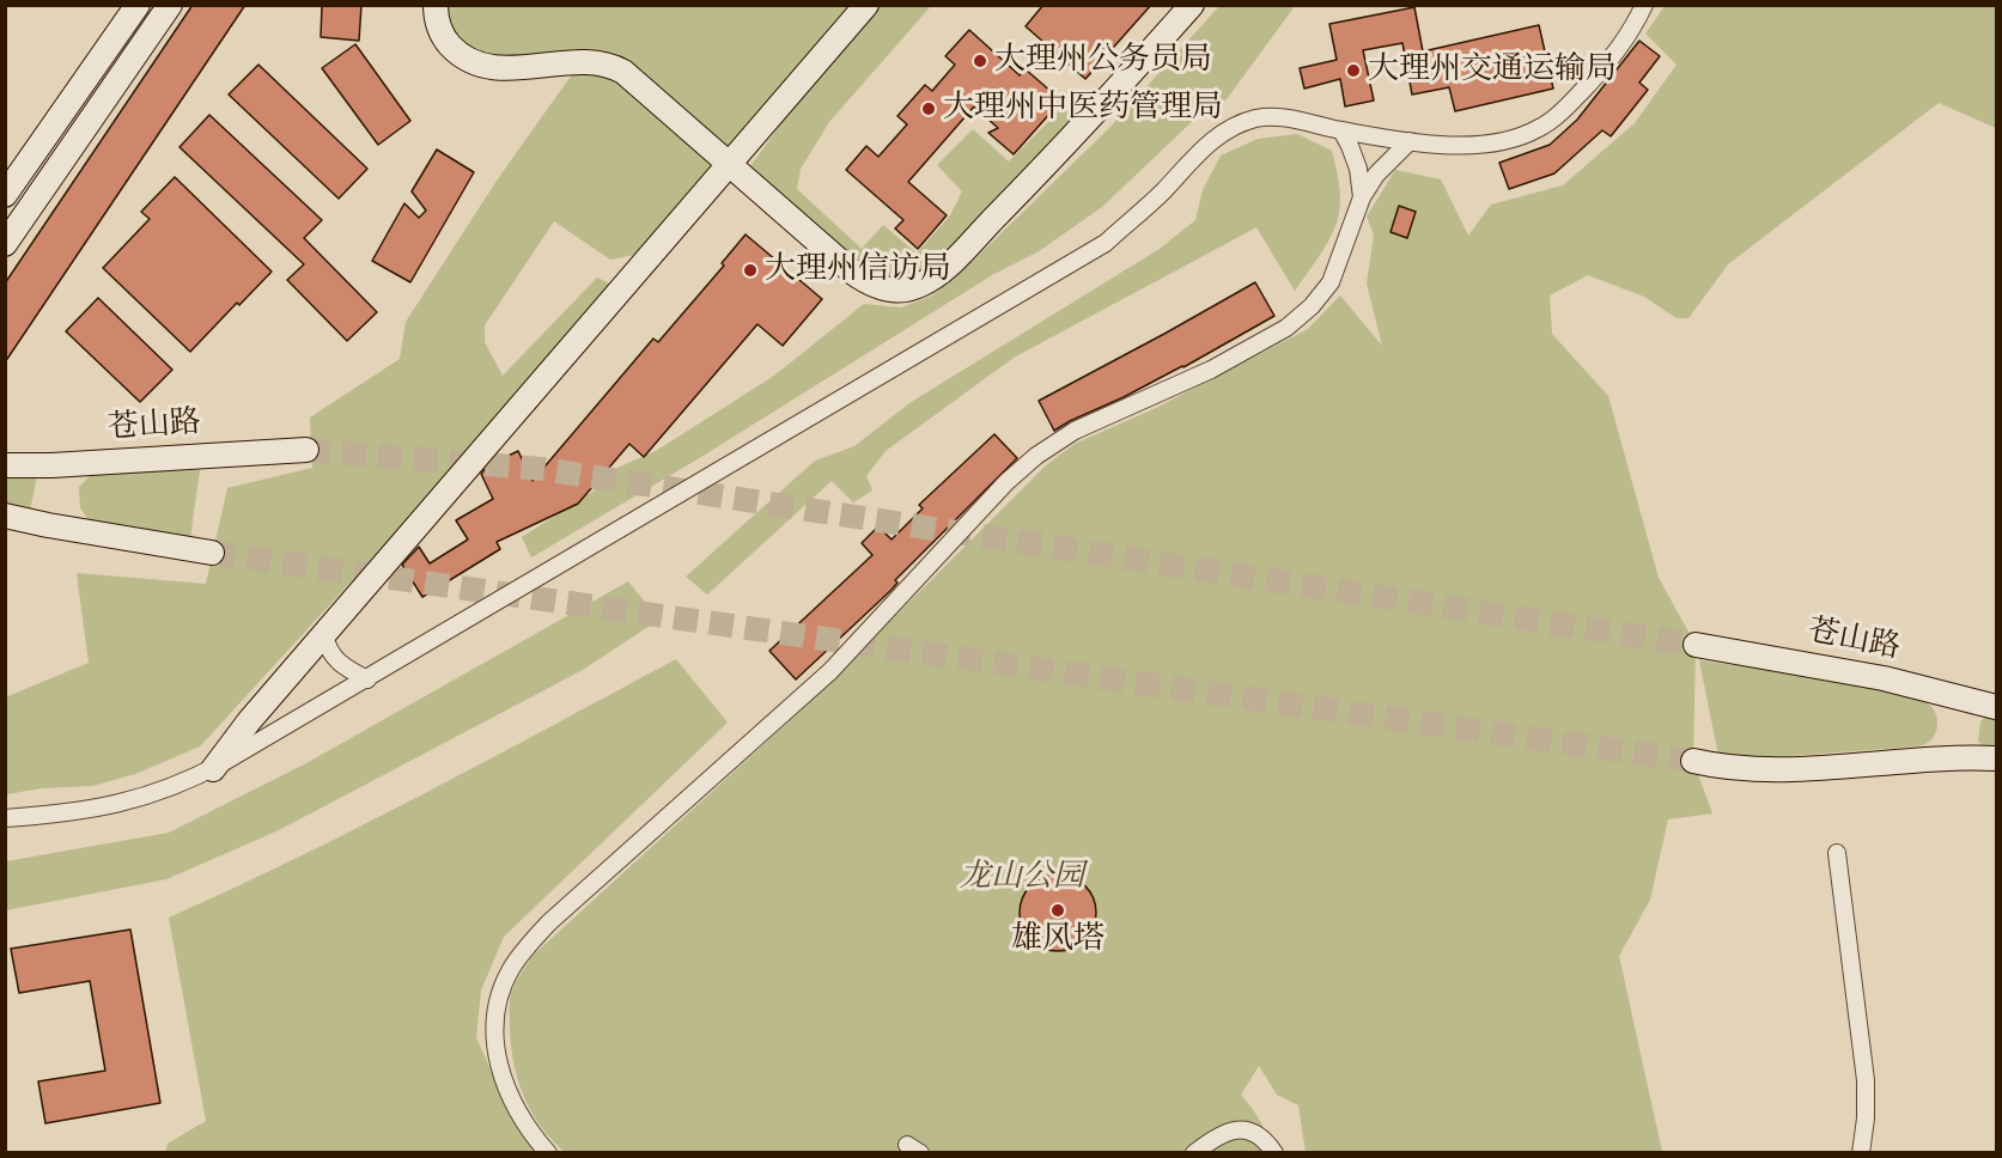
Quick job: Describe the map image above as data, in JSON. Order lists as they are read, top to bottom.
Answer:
{
  "streets": {
    "street": ["苍山路"]
  },
  "parks": ["龙山公园"],
  "places": [
    "大理州公务员局",
    "大理州交通运输局",
    "大理州中医药管理局",
    "大理州信访局",
    "雄风塔"
  ]
}
